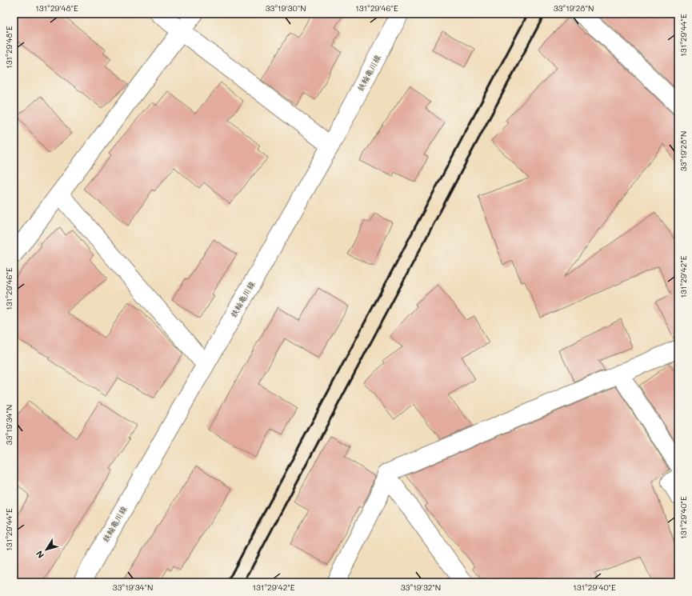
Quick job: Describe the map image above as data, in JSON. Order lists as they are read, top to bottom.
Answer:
{
  "streets": {
    "street": ["鉄輪亀川線"]
  },
  "north": "bottom left",
  "coordinates": [
    "131°29'48\"E",
    "33°19'30\"N",
    "131°29'46\"E",
    "33°19'28\"N",
    "131°29'44\"E",
    "131°29'42\"E",
    "33°19'34\"N",
    "131°29'40\"E",
    "33°19'32\"N"
  ]
}
